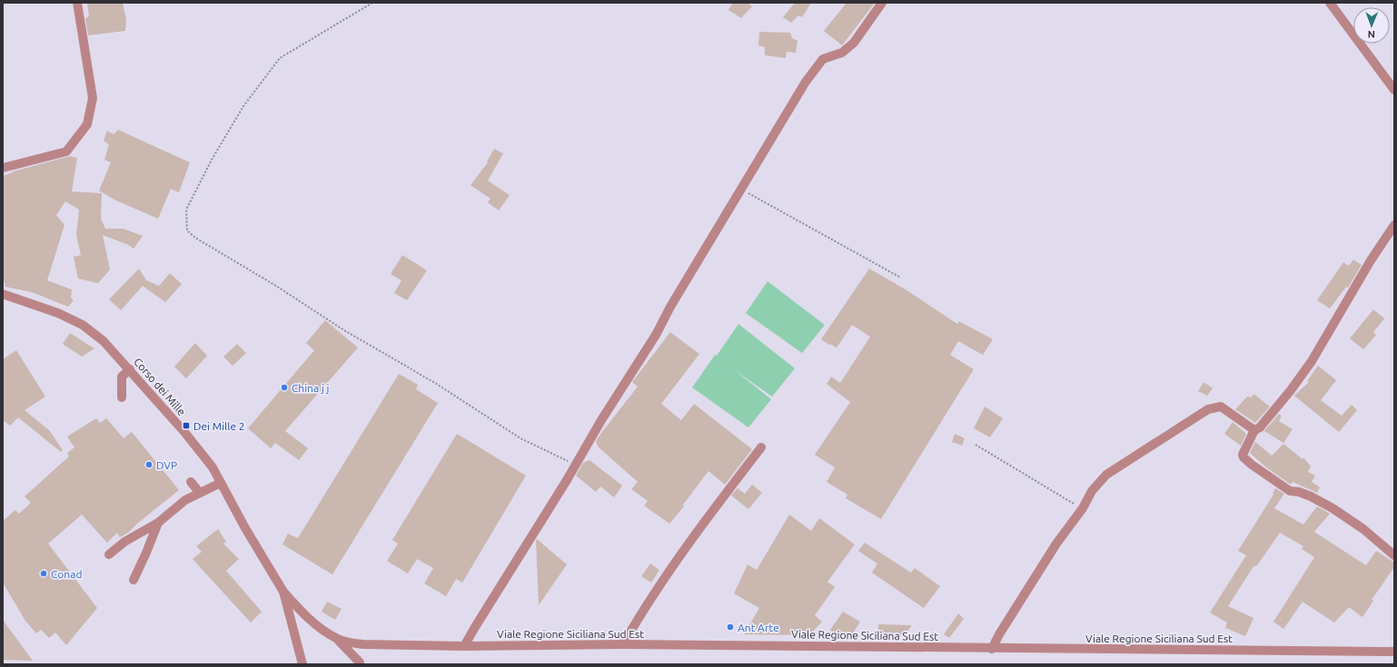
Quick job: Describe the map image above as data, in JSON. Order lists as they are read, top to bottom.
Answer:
{
  "streets": {
    "street": ["Corso dei Mille", "Viale Regione Siciliana Sud Est"]
  },
  "crossings": [
    ["Corso dei Mille", "Viale Regione Siciliana Sud Est"]
  ],
  "places": {
    "other": [
      "China j j",
      "DVP",
      "Conad",
      "Ant Arte"
    ],
    "transit": ["Dei Mille 2"]
  },
  "north": "bottom"
}
